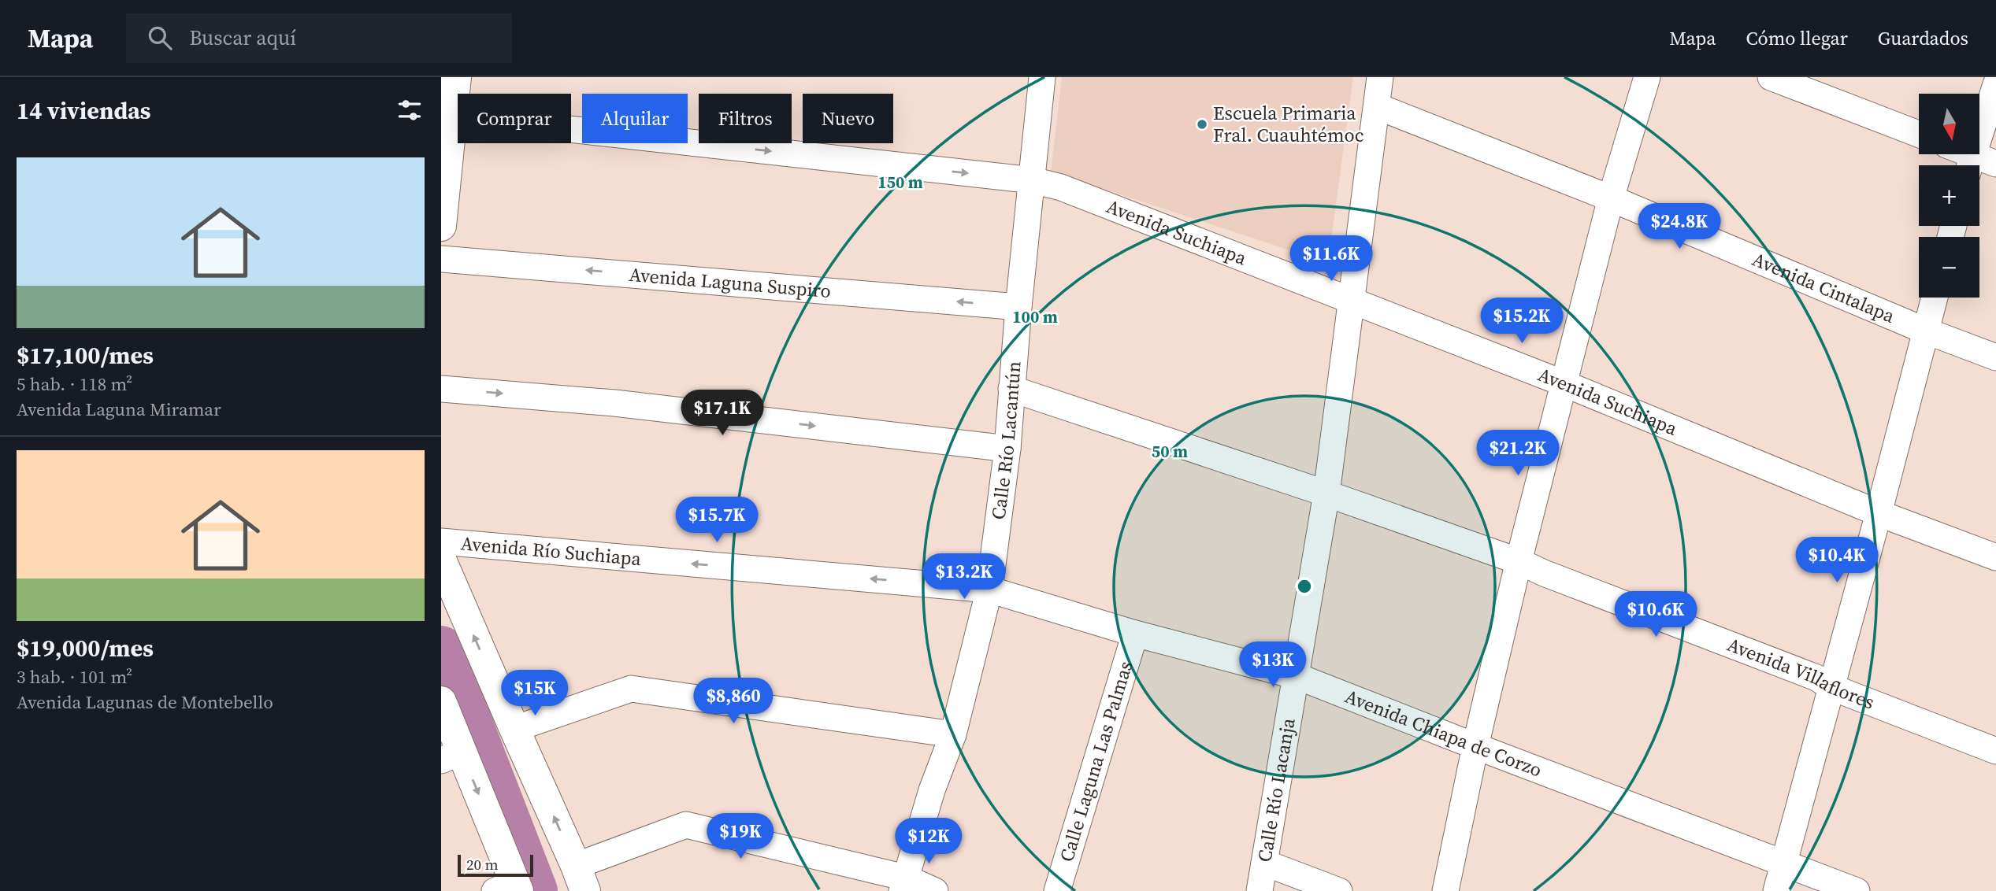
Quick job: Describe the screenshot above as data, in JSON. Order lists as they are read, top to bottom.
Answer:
{
  "streets": {
    "street": [
      "Avenida Suchiapa",
      "Avenida Laguna Suspiro",
      "Avenida Cintalapa",
      "Calle Río Lacantún",
      "Avenida Río Suchiapa",
      "Avenida Villaflores",
      "Avenida Chiapa de Corzo",
      "Calle Laguna Las Palmas",
      "Calle Río Lacanja"
    ]
  },
  "crossings": [
    ["Avenida Suchiapa", "Calle Río Lacantún"],
    ["Avenida Suchiapa", "Calle Río Lacanja"],
    ["Avenida Laguna Suspiro", "Calle Río Lacantún"],
    ["Avenida Cintalapa", "Calle Río Lacanja"],
    ["Calle Río Lacantún", "Avenida Río Suchiapa"],
    ["Calle Río Lacantún", "Avenida Villaflores"],
    ["Calle Río Lacantún", "Avenida Chiapa de Corzo"],
    ["Avenida Río Suchiapa", "Avenida Chiapa de Corzo"],
    ["Avenida Villaflores", "Calle Río Lacanja"],
    ["Avenida Chiapa de Corzo", "Calle Laguna Las Palmas"],
    ["Avenida Chiapa de Corzo", "Calle Río Lacanja"]
  ],
  "one_way": ["Avenida Suchiapa"],
  "places": ["Escuela Primaria Fral. Cuauhtémoc"],
  "scale_bar": "20 m",
  "north": "bottom",
  "page": {
    "header": "Mapa",
    "search": "Buscar aquí",
    "nav": ["Mapa", "Cómo llegar", "Guardados"],
    "heading": "14 viviendas",
    "map_buttons": ["+", "−"],
    "chip": [
      "Comprar",
      "Alquilar",
      "Filtros",
      "Nuevo"
    ],
    "list": [
      {
        "name": "$17,100/mes",
        "note": "5 hab. · 118 m² · Avenida Laguna Miramar"
      },
      {
        "name": "$19,000/mes",
        "note": "3 hab. · 101 m² · Avenida Lagunas de Montebello"
      }
    ],
    "price": [
      "$24.8K",
      "$11.6K",
      "$15.2K",
      "$17.1K",
      "$21.2K",
      "$15.7K",
      "$10.4K",
      "$13.2K",
      "$10.6K",
      "$13K",
      "$15K",
      "$8,860",
      "$19K",
      "$12K"
    ],
    "scale": "20 m"
  },
  "rings": ["150 m", "100 m", "50 m"]
}
